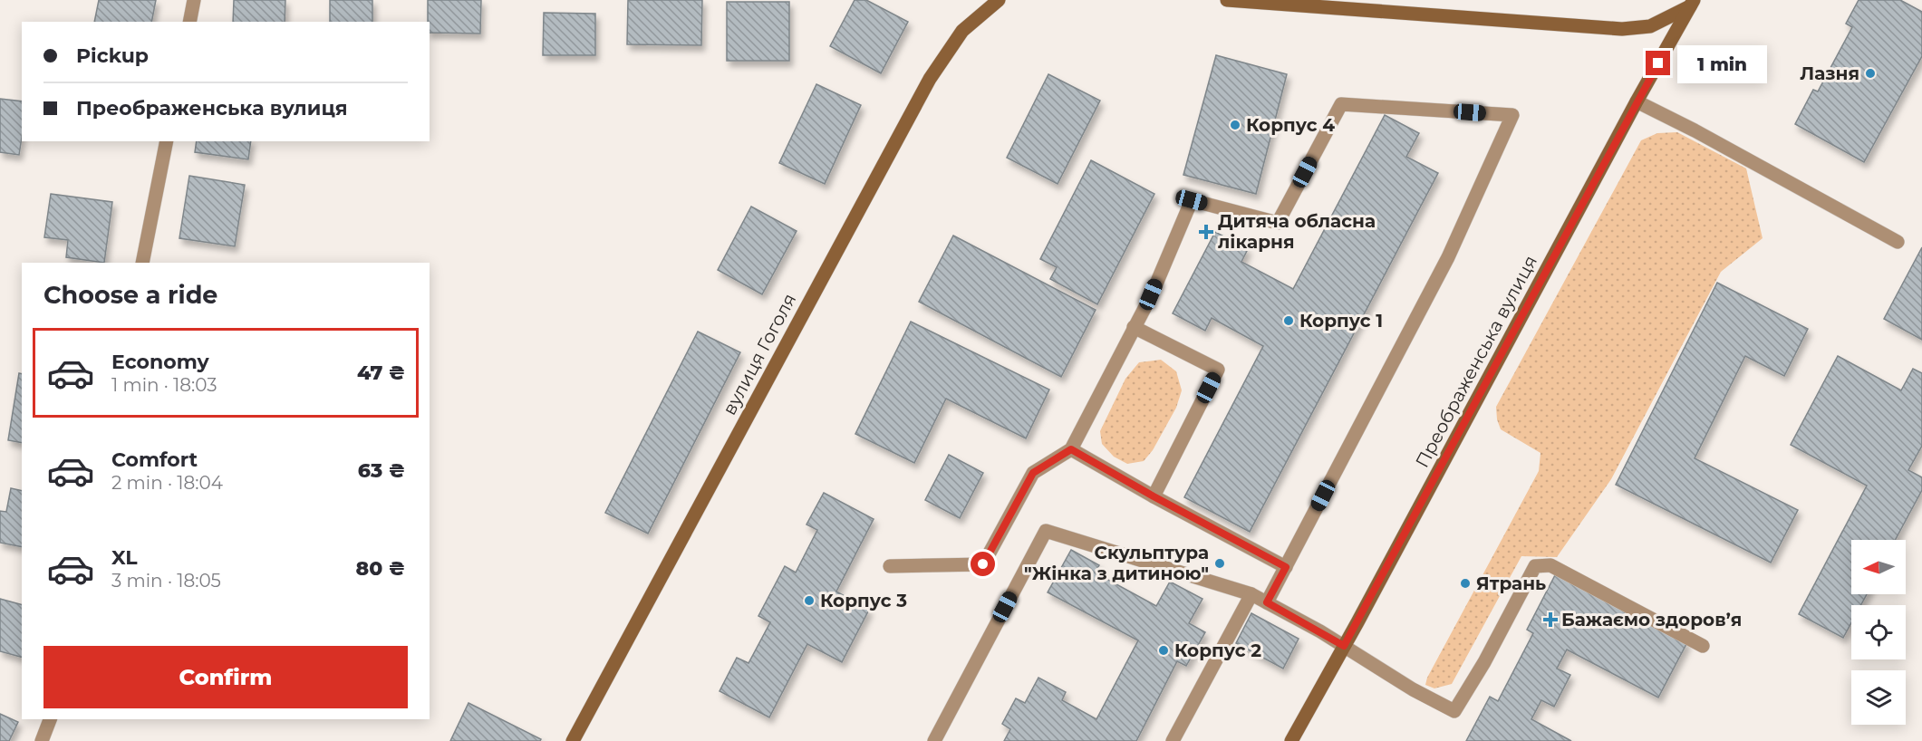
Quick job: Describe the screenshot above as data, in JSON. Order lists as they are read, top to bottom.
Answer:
{
  "streets": {
    "main road": ["вулиця Гоголя", "Преображенська вулиця"]
  },
  "places": {
    "other": [
      "Лазня",
      "Корпус 4",
      "Корпус 1",
      "Скульптура \"Жінка з дитиною\"",
      "Ятрань",
      "Корпус 3",
      "Корпус 2"
    ],
    "health": ["Дитяча обласна лікарня", "Бажаємо здоровʼя"]
  },
  "north": "left",
  "page": {
    "banner": ["Pickup", "Преображенська вулиця"],
    "bubble": "1 min",
    "heading": "Choose a ride",
    "list": [
      {
        "name": "Economy",
        "note": "1 min · 18:03",
        "value": "47 ₴"
      },
      {
        "name": "Comfort",
        "note": "2 min · 18:04",
        "value": "63 ₴"
      },
      {
        "name": "XL",
        "note": "3 min · 18:05",
        "value": "80 ₴"
      }
    ],
    "buttons": "Confirm"
  }
}
